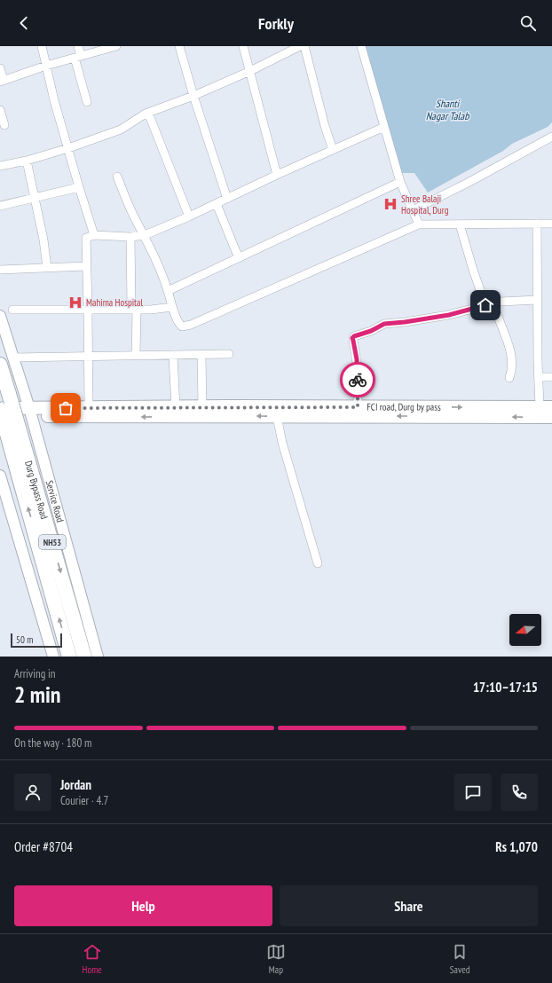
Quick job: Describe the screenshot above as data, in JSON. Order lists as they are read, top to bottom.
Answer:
{
  "streets": {
    "highway": ["Durg Bypass Road", "NH53"],
    "main road": ["FCI road, Durg by pass"],
    "street": ["Service Road"]
  },
  "crossings": [
    ["FCI road, Durg by pass", "Durg Bypass Road"],
    ["FCI road, Durg by pass", "Service Road"]
  ],
  "water": ["Shanti Nagar Talab"],
  "places": {
    "hospital": ["Shree Balaji Hospital, Durg", "Mahima Hospital"]
  },
  "scale_bar": "50 m",
  "north": "left",
  "page": {
    "header": "Forkly",
    "scale": "50 m",
    "heading": ["2 min", "Arriving in", "17:10–17:15"],
    "panel": [
      "Jordan",
      "Courier · 4.7",
      "Order #8704",
      "Rs 1,070"
    ],
    "bar": "On the way · 180 m",
    "buttons": ["Help", "Share"],
    "tabs": ["Home", "Map", "Saved"]
  }
}
